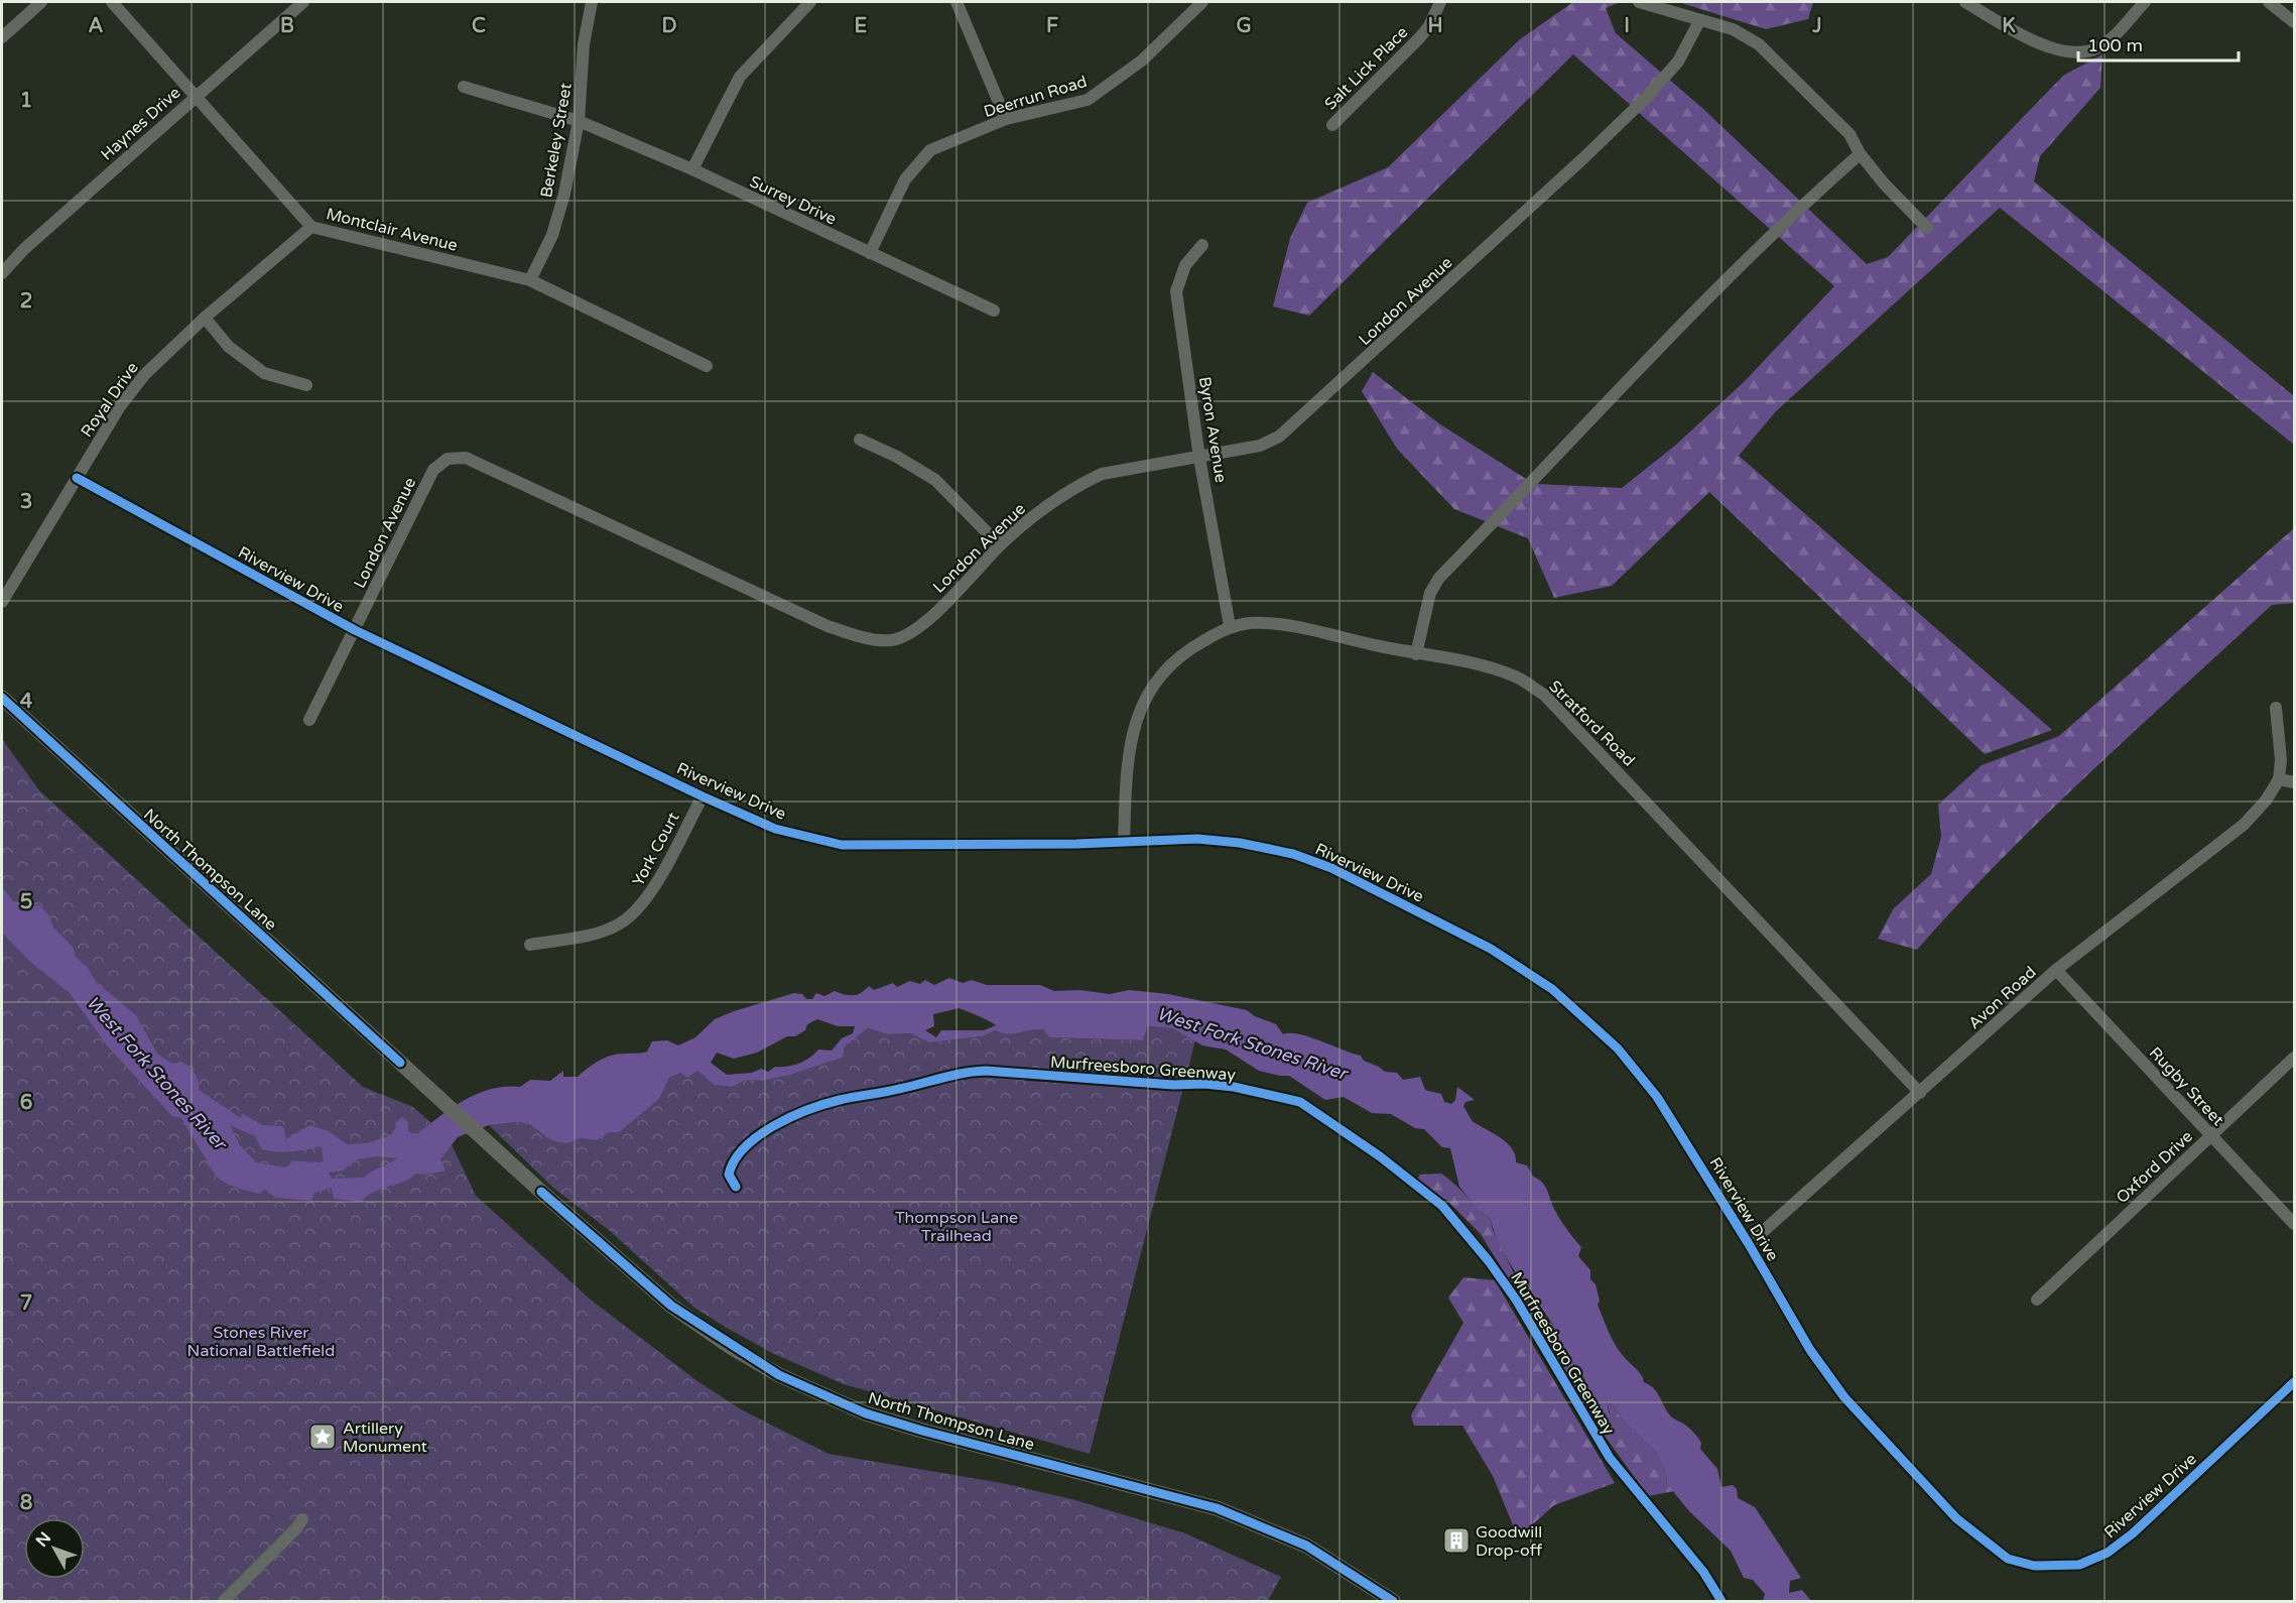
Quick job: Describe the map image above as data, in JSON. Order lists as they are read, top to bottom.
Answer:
{
  "streets": {
    "main road": ["North Thompson Lane"],
    "street": [
      "Salt Lick Place",
      "Deerrun Road",
      "Haynes Drive",
      "Berkeley Street",
      "Surrey Drive",
      "Montclair Avenue",
      "London Avenue",
      "Royal Drive",
      "Byron Avenue",
      "Riverview Drive",
      "Stratford Road",
      "York Court",
      "Avon Road",
      "Rugby Street",
      "Oxford Drive"
    ],
    "cycle path": ["Murfreesboro Greenway"]
  },
  "crossings": [
    ["Deerrun Road", "Surrey Drive"],
    ["Haynes Drive", "Montclair Avenue"],
    ["Berkeley Street", "Surrey Drive"],
    ["Berkeley Street", "Montclair Avenue"],
    ["Montclair Avenue", "Royal Drive"],
    ["London Avenue", "Byron Avenue"],
    ["London Avenue", "Riverview Drive"],
    ["Royal Drive", "Riverview Drive"],
    ["Byron Avenue", "Stratford Road"],
    ["Riverview Drive", "Stratford Road"],
    ["Riverview Drive", "York Court"],
    ["Riverview Drive", "Avon Road"],
    ["Stratford Road", "Avon Road"],
    ["Avon Road", "Rugby Street"],
    ["Rugby Street", "Oxford Drive"]
  ],
  "water": ["West Fork Stones River"],
  "parks": ["Thompson Lane Trailhead", "Stones River National Battlefield"],
  "places": {
    "place": ["Artillery Monument"],
    "building": ["Goodwill Drop-off"]
  },
  "scale_bar": "100 m",
  "north": "top left",
  "grid": {
    "columns": [
      "A",
      "B",
      "C",
      "D",
      "E",
      "F",
      "G",
      "H",
      "I",
      "J",
      "K"
    ],
    "rows": [
      "1",
      "2",
      "3",
      "4",
      "5",
      "6",
      "7",
      "8"
    ]
  }
}
